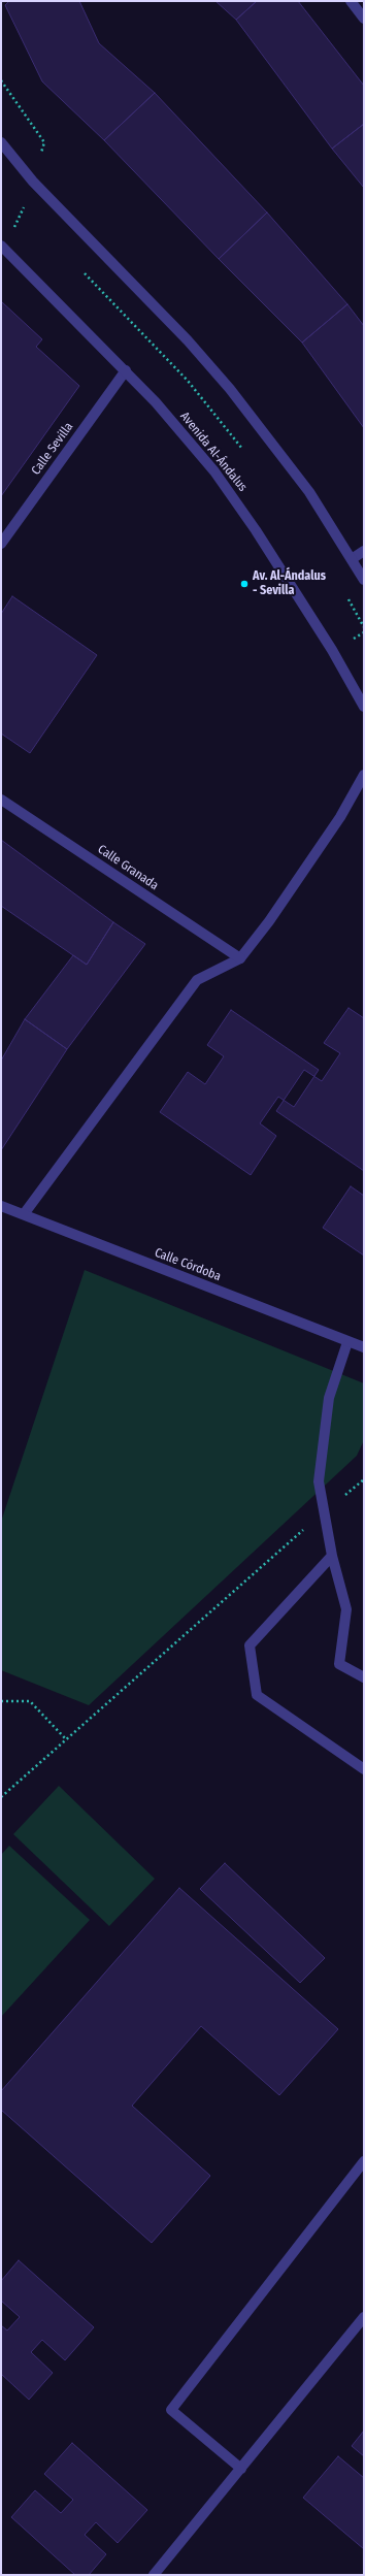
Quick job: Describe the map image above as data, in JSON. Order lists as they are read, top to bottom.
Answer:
{
  "streets": {
    "street": [
      "Calle Sevilla",
      "Avenida Al-Ándalus",
      "Calle Granada",
      "Calle Córdoba"
    ]
  },
  "crossings": [
    ["Calle Sevilla", "Avenida Al-Ándalus"]
  ],
  "places": ["Av. Al-Ándalus - Sevilla"]
}
